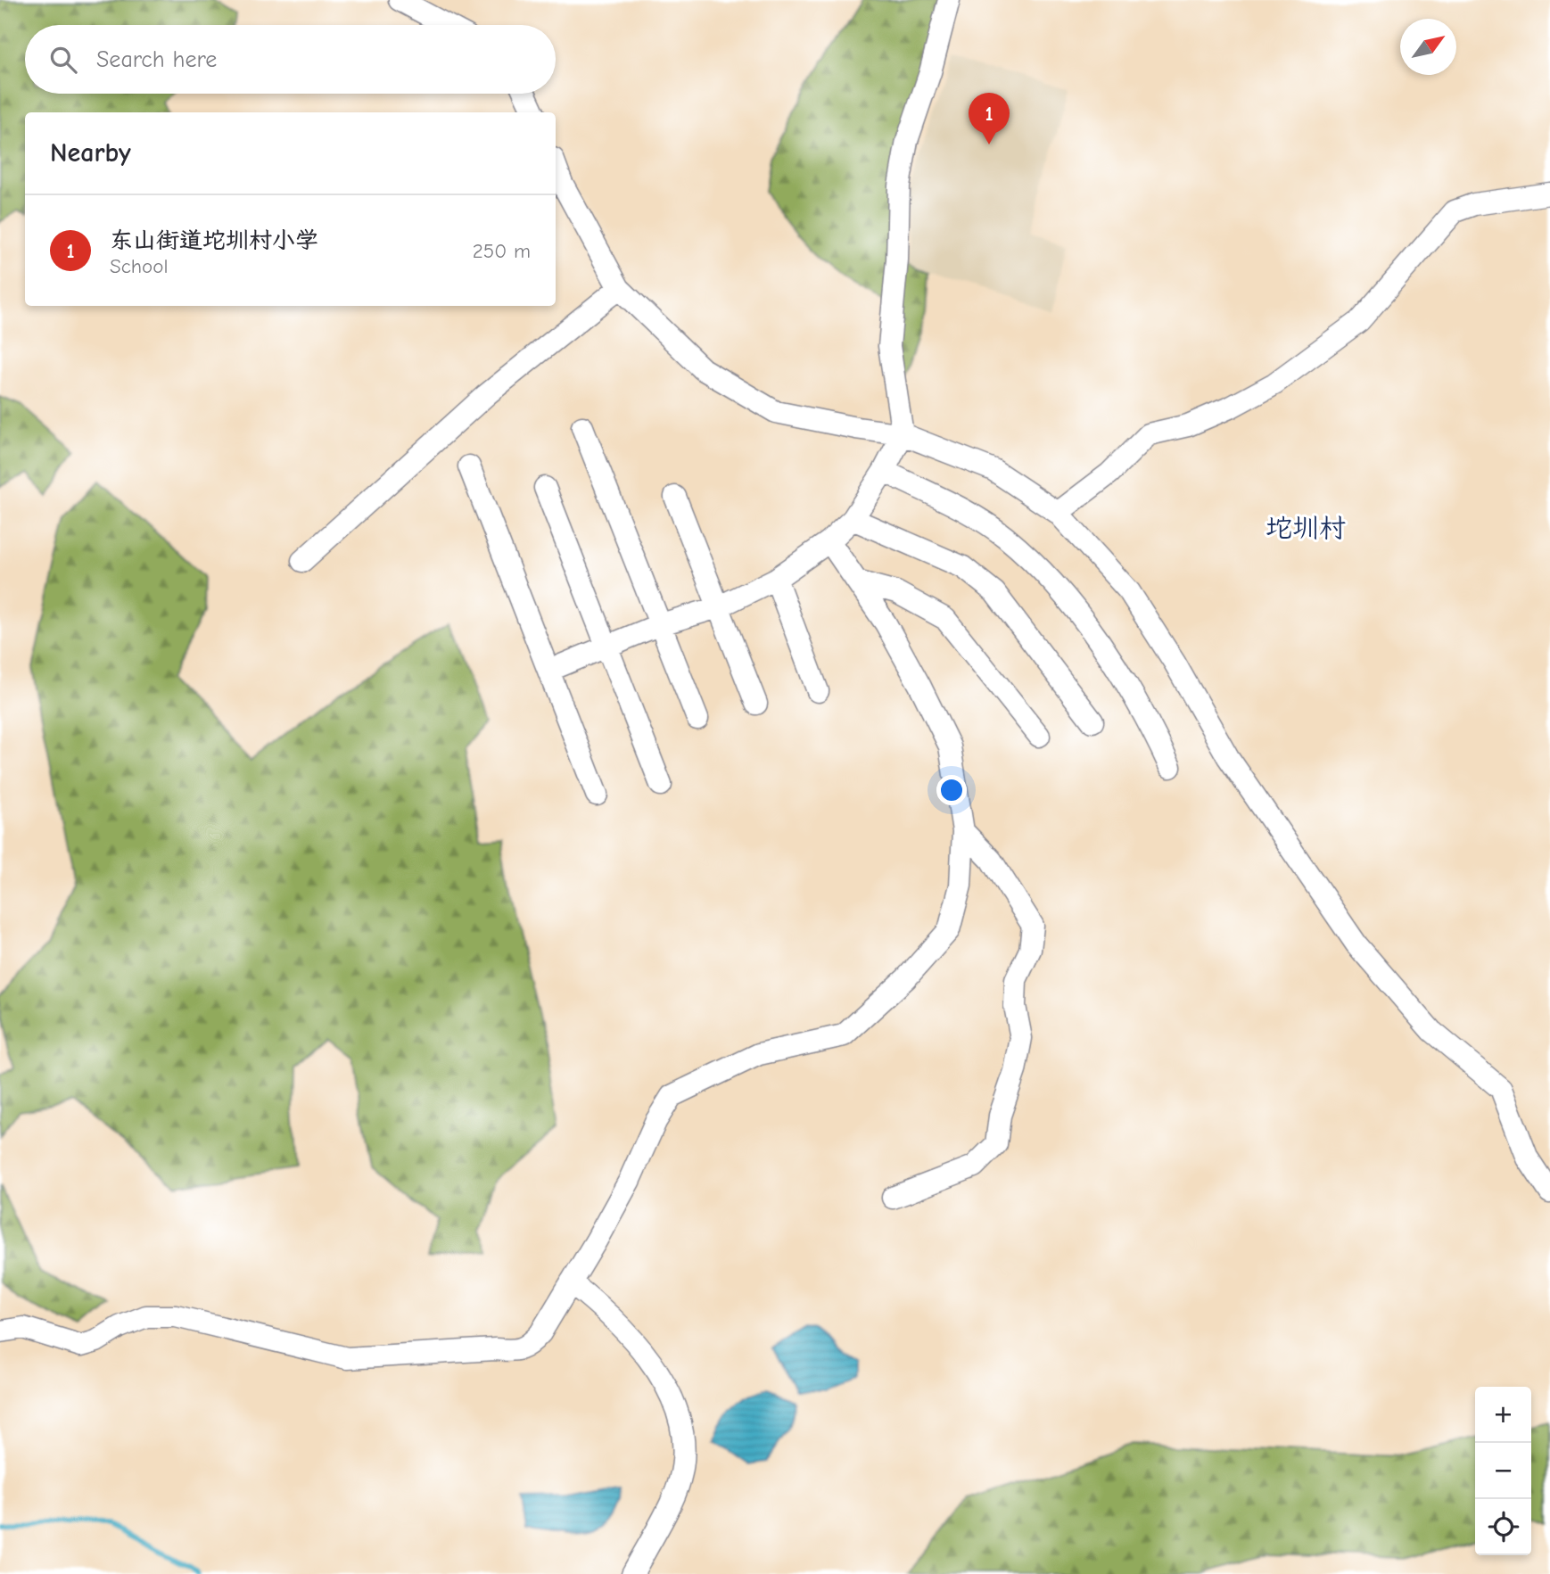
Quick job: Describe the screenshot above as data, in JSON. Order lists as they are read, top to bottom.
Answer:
{
  "districts": ["坨圳村"],
  "north": "top right",
  "page": {
    "search": "Search here",
    "pins": "1",
    "heading": "Nearby",
    "list": [
      {
        "mark": "1",
        "name": "东山街道坨圳村小学",
        "note": "School",
        "value": "250 m"
      }
    ],
    "map_buttons": ["+", "−"]
  }
}
